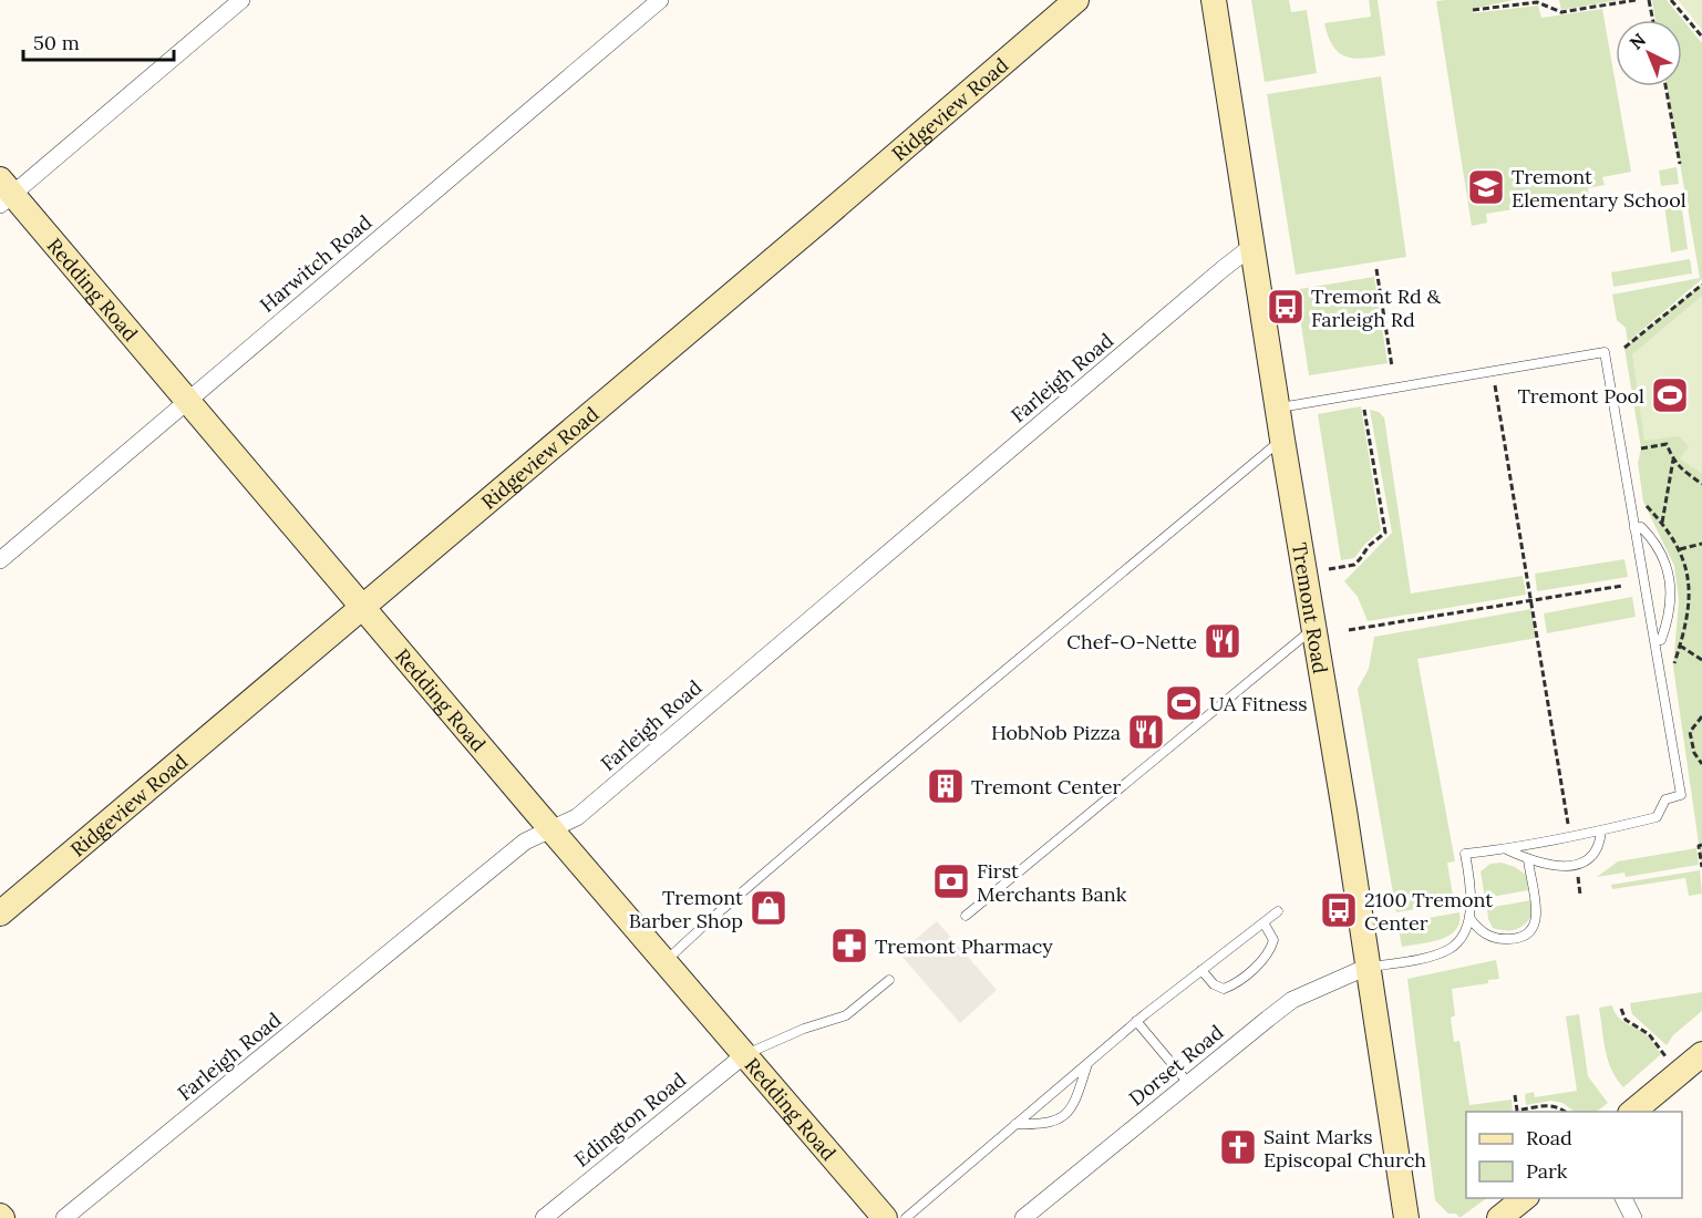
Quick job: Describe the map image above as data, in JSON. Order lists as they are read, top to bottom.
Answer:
{
  "streets": {
    "main road": ["Ridgeview Road", "Redding Road", "Tremont Road"],
    "street": [
      "Harwitch Road",
      "Farleigh Road",
      "Dorset Road",
      "Edington Road"
    ]
  },
  "crossings": [
    ["Ridgeview Road", "Redding Road"],
    ["Harwitch Road", "Redding Road"],
    ["Redding Road", "Farleigh Road"],
    ["Redding Road", "Edington Road"],
    ["Farleigh Road", "Tremont Road"],
    ["Tremont Road", "Dorset Road"]
  ],
  "places": {
    "school or university": ["Tremont Elementary School"],
    "bus stop": ["Tremont Rd & Farleigh Rd", "2100 Tremont Center"],
    "sports": ["Tremont Pool", "UA Fitness"],
    "restaurant": ["Chef-O-Nette", "HobNob Pizza"],
    "building": ["Tremont Center"],
    "bank": ["First Merchants Bank"],
    "shop": ["Tremont Barber Shop"],
    "pharmacy": ["Tremont Pharmacy"],
    "church": ["Saint Marks Episcopal Church"]
  },
  "legend": ["Road", "Park"],
  "scale_bar": "50 m",
  "north": "top left"
}
